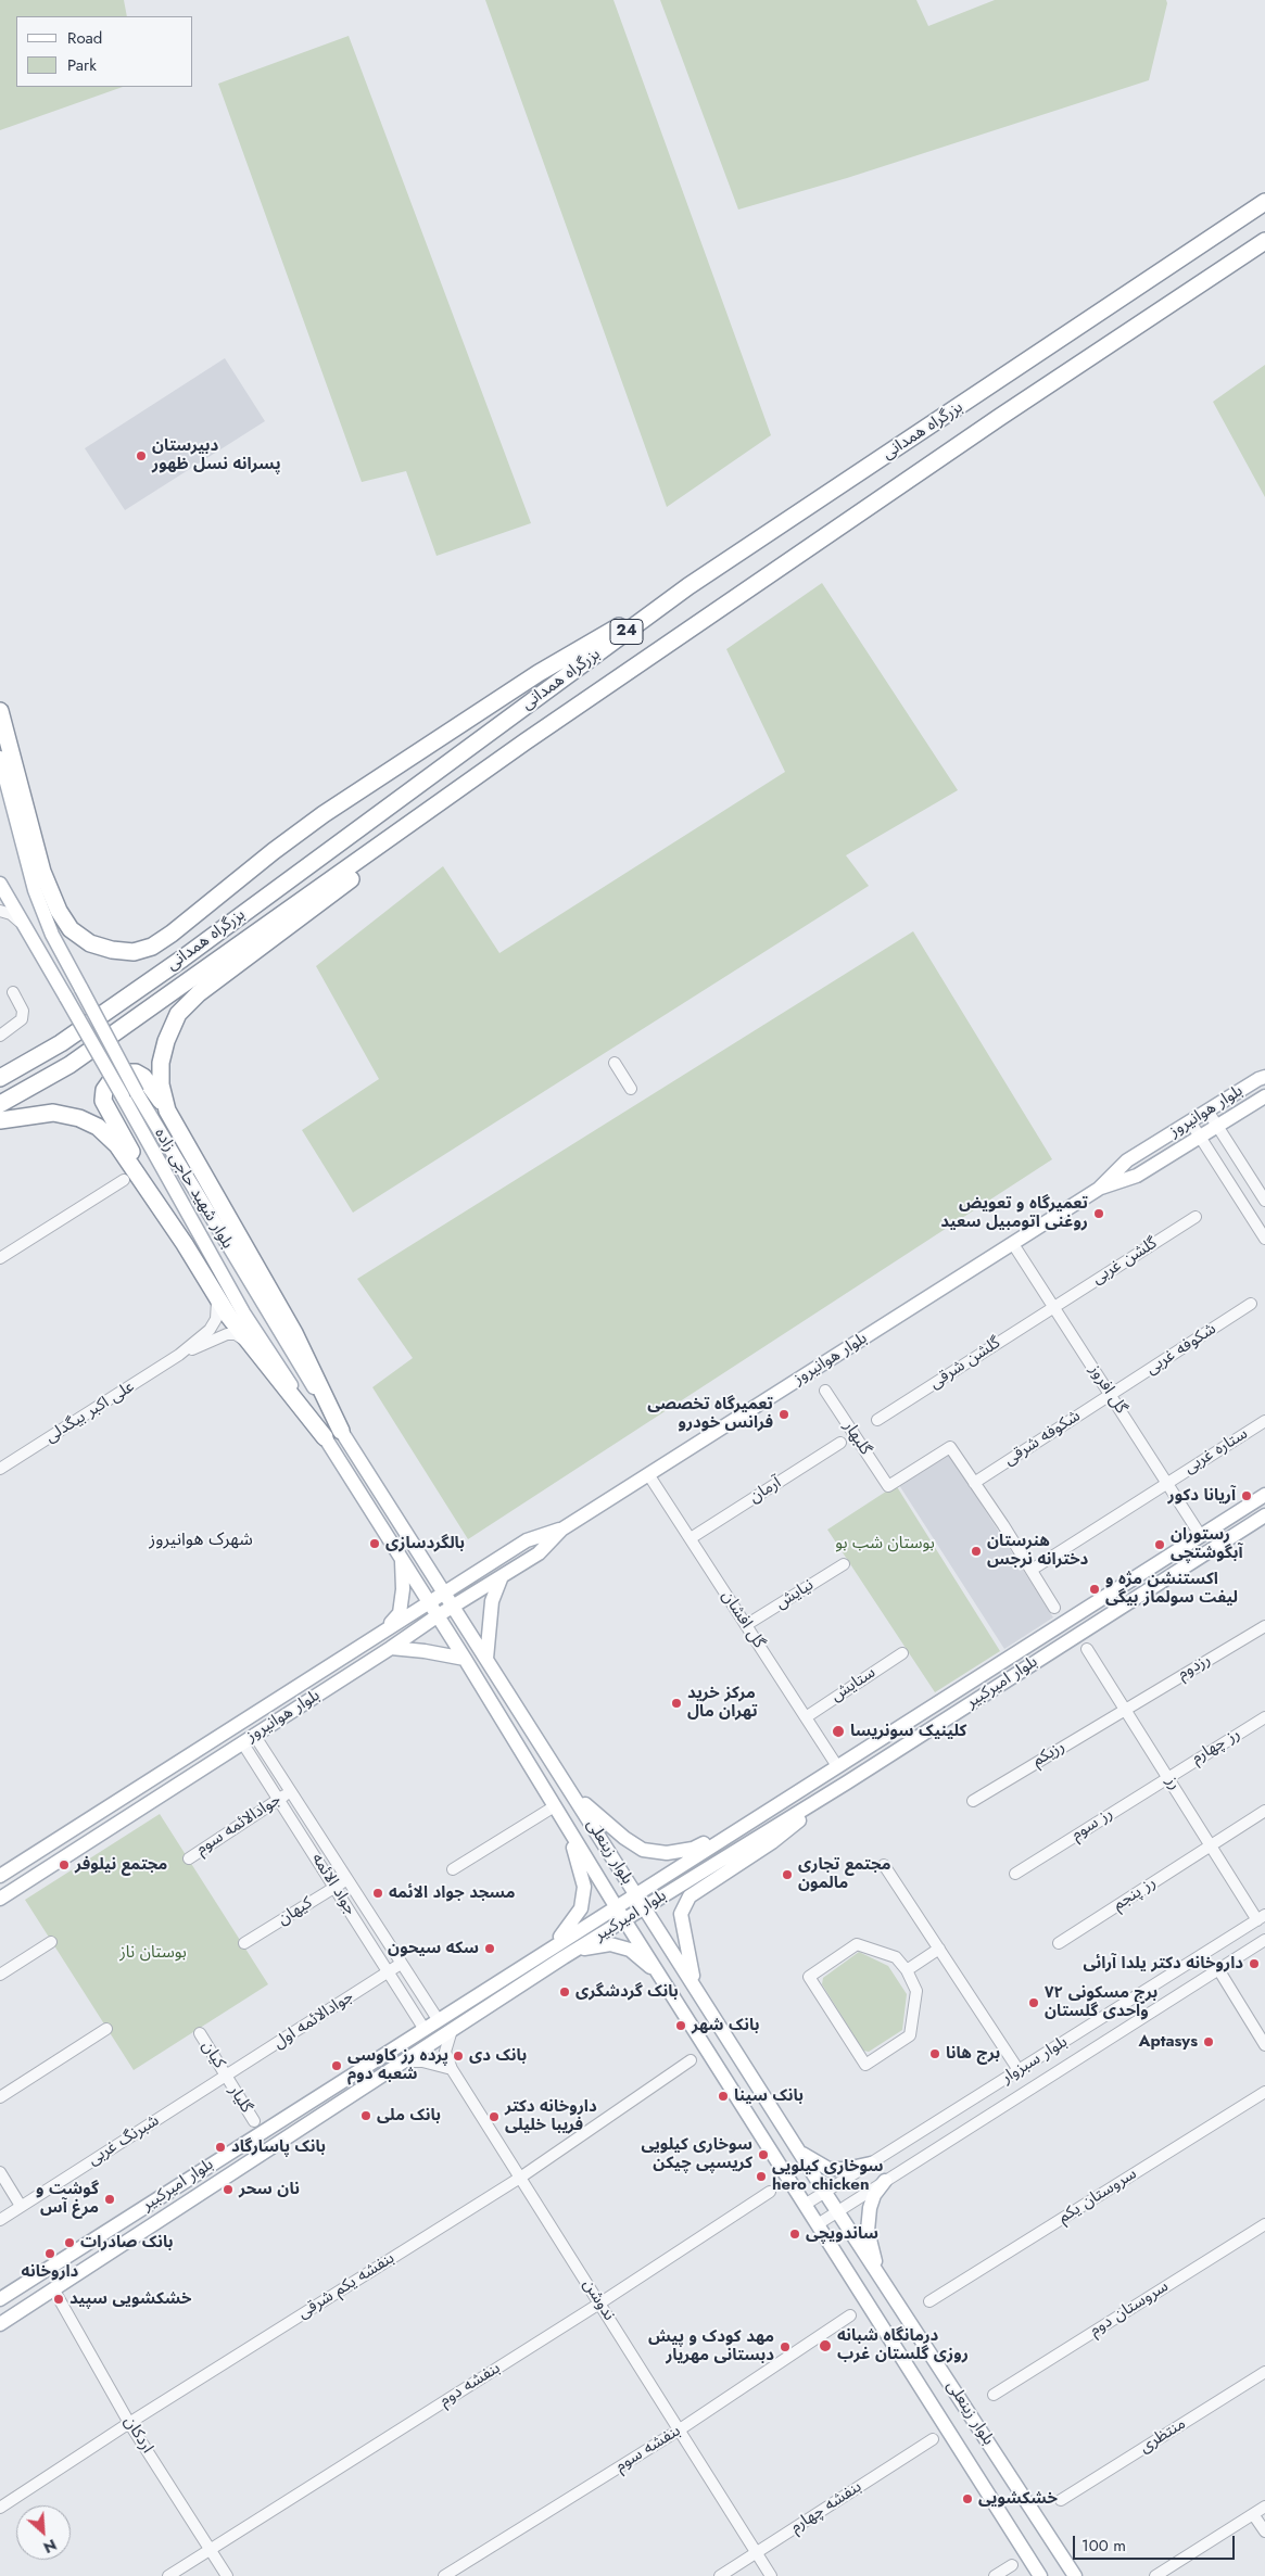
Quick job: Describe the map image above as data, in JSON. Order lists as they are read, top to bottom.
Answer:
{
  "streets": {
    "highway": ["بزرگراه همدانی", "24"],
    "main road": [
      "بلوار هوانیروز",
      "بلوار شهید حاجی زاده",
      "بلوار امیرکبیر",
      "بلوار زینعلی"
    ],
    "street": [
      "گلشن غربی",
      "شکوفه غربی",
      "گلشن شرقی",
      "گل افروز",
      "علی اکبر بیگدلی",
      "گلبهار",
      "شکوفه شرقی",
      "ستاره غربی",
      "آرمان",
      "نیایش",
      "گل افشان",
      "رزدوم",
      "ستایش",
      "رز چهارم",
      "رزیکم",
      "رز",
      "جوادالائمه سوم",
      "رز سوم",
      "جواد الائمه",
      "رز پنجم",
      "کیهان",
      "جوادالائمه اول",
      "کیان",
      "بلوار سبزوار",
      "گلیار",
      "شبرنگ غربی",
      "سروستان یکم",
      "بنفشه یکم شرقی",
      "ندوشن",
      "سروستان دوم",
      "بنفشه دوم",
      "اردکان",
      "منتظری",
      "بنفشه سوم",
      "بنفشه چهارم"
    ]
  },
  "crossings": [
    ["بلوار هوانیروز", "بلوار شهید حاجی زاده"],
    ["بلوار هوانیروز", "گل افروز"],
    ["بلوار هوانیروز", "گل افشان"],
    ["بلوار هوانیروز", "بلوار زینعلی"],
    ["بلوار هوانیروز", "جواد الائمه"],
    ["بلوار شهید حاجی زاده", "بلوار زینعلی"],
    ["گلشن غربی", "گلشن شرقی"],
    ["گلشن غربی", "گل افروز"],
    ["شکوفه غربی", "گل افروز"],
    ["شکوفه غربی", "شکوفه شرقی"],
    ["گلشن شرقی", "گل افروز"],
    ["گل افروز", "شکوفه شرقی"],
    ["گل افروز", "ستاره غربی"],
    ["گل افروز", "بلوار امیرکبیر"],
    ["گلبهار", "شکوفه شرقی"],
    ["آرمان", "گل افشان"],
    ["نیایش", "گل افشان"],
    ["گل افشان", "بلوار امیرکبیر"],
    ["گل افشان", "ستایش"],
    ["رزدوم", "رزیکم"],
    ["رزدوم", "رز"],
    ["بلوار امیرکبیر", "بلوار زینعلی"],
    ["بلوار امیرکبیر", "جواد الائمه"],
    ["بلوار امیرکبیر", "اردکان"],
    ["رز چهارم", "رز"],
    ["رز چهارم", "رز سوم"],
    ["رزیکم", "رز"],
    ["رز", "رز سوم"],
    ["رز", "رز پنجم"],
    ["رز", "بلوار سبزوار"],
    ["جوادالائمه سوم", "جواد الائمه"],
    ["بلوار زینعلی", "بلوار سبزوار"],
    ["جواد الائمه", "کیهان"],
    ["جواد الائمه", "جوادالائمه اول"],
    ["جوادالائمه اول", "کیان"],
    ["جوادالائمه اول", "گلیار"],
    ["جوادالائمه اول", "شبرنگ غربی"],
    ["کیان", "گلیار"],
    ["کیان", "شبرنگ غربی"],
    ["گلیار", "شبرنگ غربی"],
    ["بنفشه یکم شرقی", "ندوشن"],
    ["بنفشه یکم شرقی", "اردکان"],
    ["ندوشن", "بنفشه دوم"],
    ["ندوشن", "بنفشه سوم"],
    ["ندوشن", "بنفشه چهارم"],
    ["بنفشه دوم", "اردکان"]
  ],
  "districts": ["شهرک هوانیروز"],
  "parks": ["بوستان شب بو", "بوستان ناز"],
  "places": [
    "دبیرستان پسرانه نسل ظهور",
    "تعمیرگاه و تعویض روغنی اتومبیل سعید",
    "تعمیرگاه تخصصی فرانس خودرو",
    "آریانا دکور",
    "بالگردسازی",
    "رستوران آبگوشتچی",
    "هنرستان دخترانه نرجس",
    "اکستنشن مژه و لیفت سولماز بیگی",
    "مرکز خرید تهران مال",
    "کلینیک سونریسا",
    "مجتمع نیلوفر",
    "مجتمع تجاری مالمون",
    "مسجد جواد الائمه",
    "سکه سیحون",
    "داروخانه دکتر یلدا آرائی",
    "بانک گردشگری",
    "برج مسکونی ۷۲ واحدی گلستان",
    "بانک شهر",
    "Aptasys",
    "برج هانا",
    "بانک دی",
    "پرده رز کاوسی شعبه دوم",
    "بانک سینا",
    "بانک ملی",
    "داروخانه دکتر فریبا خلیلی",
    "بانک پاسارگاد",
    "سوخاری کیلویی کریسپی چیکن",
    "سوخاری کیلویی hero chicken",
    "نان سحر",
    "گوشت و مرغ آس",
    "ساندویچی",
    "بانک صادرات",
    "داروخانه",
    "خشکشویی سپید",
    "درمانگاه شبانه روزی گلستان غرب",
    "مهد کودک و پیش دبستانی مهریار",
    "خشکشویی"
  ],
  "legend": ["Road", "Park"],
  "scale_bar": "100 m",
  "north": "bottom right"
}
